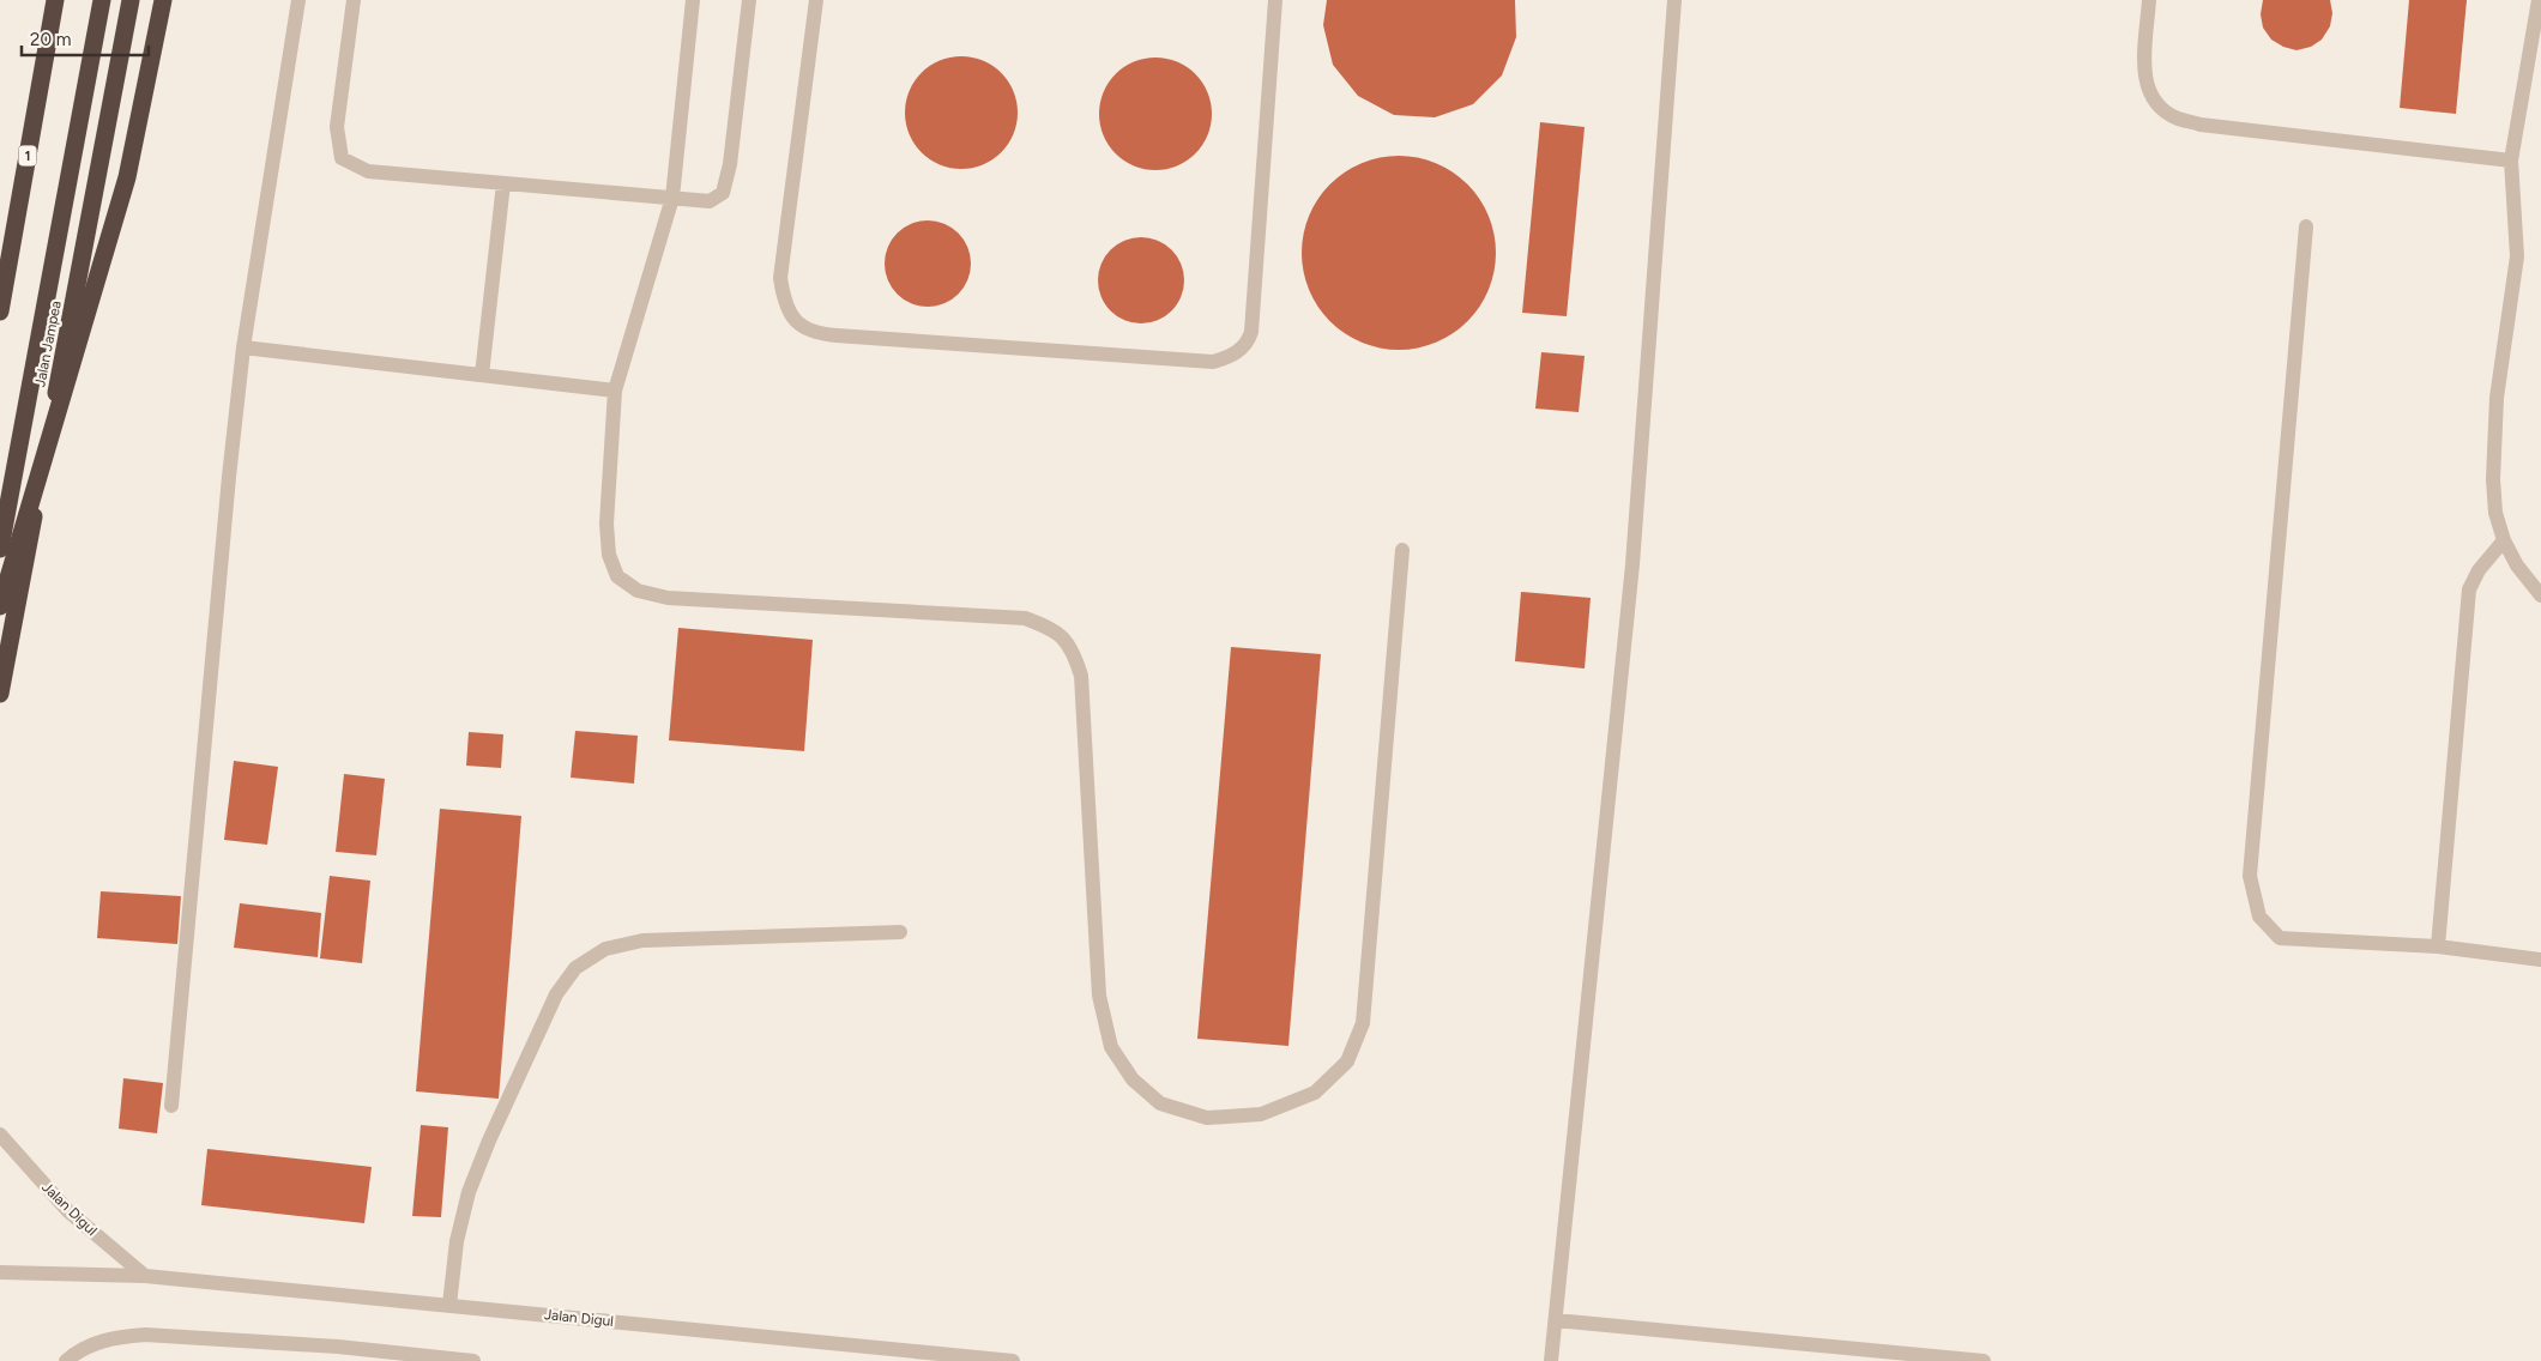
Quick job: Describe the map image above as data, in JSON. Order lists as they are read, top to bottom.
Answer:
{
  "streets": {
    "highway": ["1", "Jalan Jampea"],
    "street": ["Jalan Digul"]
  },
  "scale_bar": "20 m"
}
